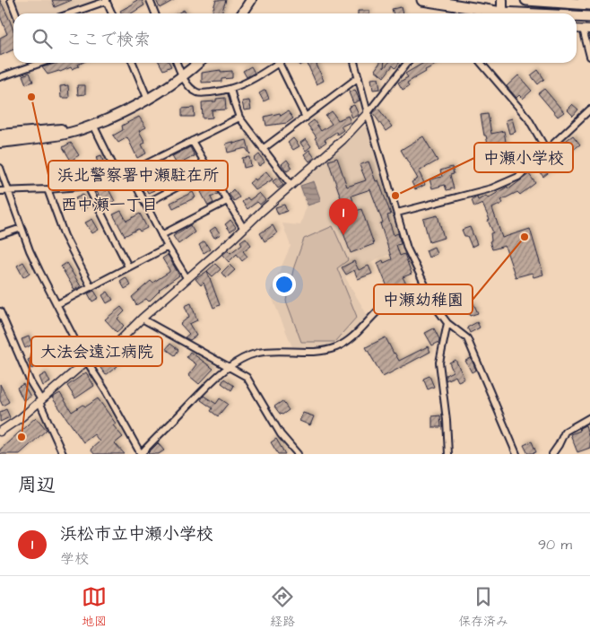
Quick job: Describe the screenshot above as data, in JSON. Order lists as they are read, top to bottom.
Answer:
{
  "districts": ["西中瀬一丁目"],
  "places": [
    "浜北警察署中瀬駐在所",
    "中瀬小学校",
    "中瀬幼稚園",
    "大法会遠江病院"
  ],
  "page": {
    "search": "ここで検索",
    "pins": "1",
    "heading": "周辺",
    "list": [
      {
        "mark": "1",
        "name": "浜松市立中瀬小学校",
        "note": "学校",
        "value": "90 m"
      }
    ],
    "nav": ["地図", "経路", "保存済み"]
  }
}
